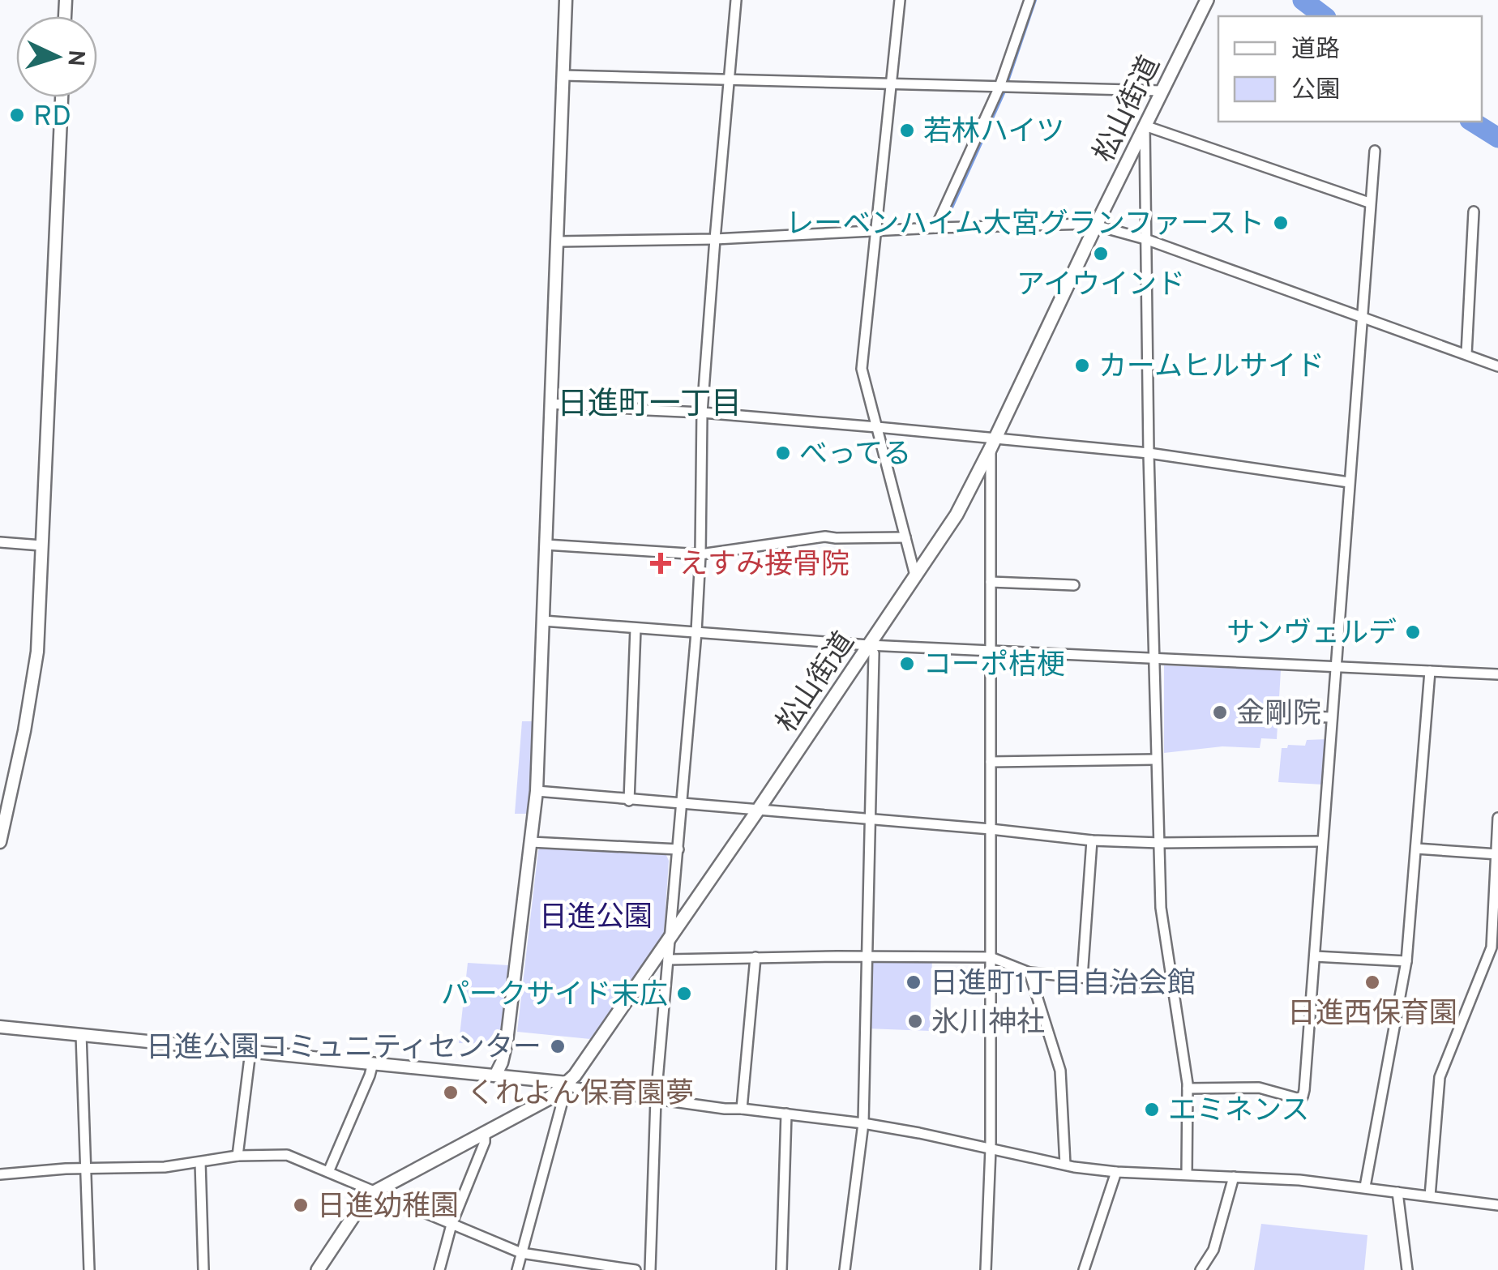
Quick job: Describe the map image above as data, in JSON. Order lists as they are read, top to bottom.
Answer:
{
  "streets": {
    "main road": ["松山街道"]
  },
  "districts": ["日進町一丁目"],
  "parks": ["日進公園"],
  "places": {
    "other": [
      "RD",
      "若林ハイツ",
      "レーベンハイム大宮グランファースト",
      "アイウインド",
      "カームヒルサイド",
      "べってる",
      "サンヴェルデ",
      "コーポ桔梗",
      "金剛院",
      "日進町1丁目自治会館",
      "日進西保育園",
      "パークサイド末広",
      "氷川神社",
      "日進公園コミュニティセンター",
      "くれよん保育園夢",
      "エミネンス",
      "日進幼稚園"
    ],
    "health": ["えすみ接骨院"]
  },
  "legend": ["道路", "公園"],
  "north": "right"
}
